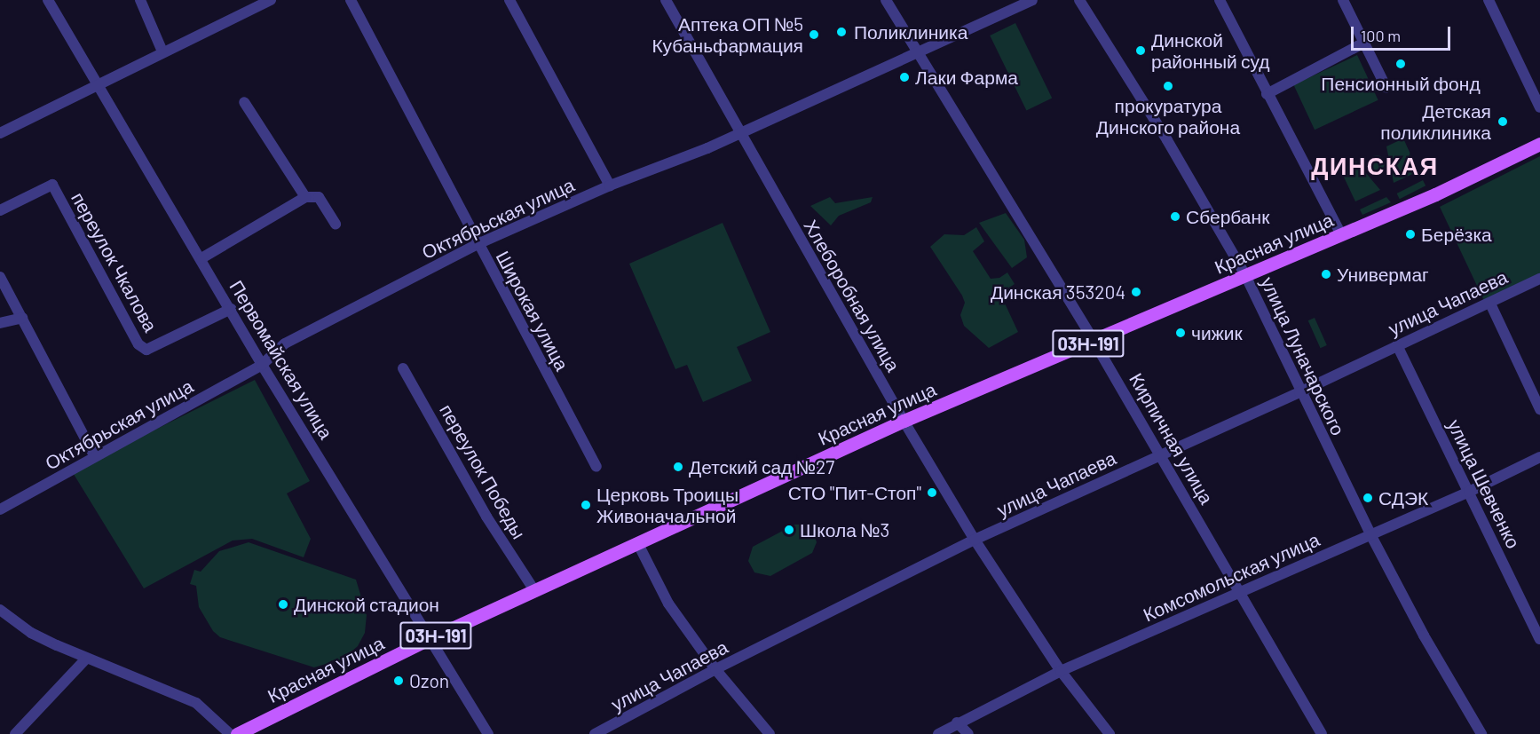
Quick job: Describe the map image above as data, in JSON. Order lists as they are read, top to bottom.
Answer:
{
  "streets": {
    "main road": ["Красная улица", "03Н-191"],
    "street": [
      "Октябрьская улица",
      "переулок Чкалова",
      "Хлеборобная улица",
      "улица Чапаева",
      "Широкая улица",
      "улица Луначарского",
      "Первомайская улица",
      "Кирпичная улица",
      "переулок Победы",
      "улица Шевченко",
      "Комсомольская улица"
    ]
  },
  "crossings": [
    ["Октябрьская улица", "Хлеборобная улица"],
    ["Октябрьская улица", "Широкая улица"],
    ["Октябрьская улица", "Первомайская улица"],
    ["Октябрьская улица", "Кирпичная улица"],
    ["Красная улица", "Хлеборобная улица"],
    ["Красная улица", "улица Луначарского"],
    ["Красная улица", "Первомайская улица"],
    ["Красная улица", "Кирпичная улица"],
    ["Красная улица", "переулок Победы"],
    ["переулок Чкалова", "Первомайская улица"],
    ["Хлеборобная улица", "улица Чапаева"],
    ["Хлеборобная улица", "Комсомольская улица"],
    ["улица Чапаева", "улица Луначарского"],
    ["улица Чапаева", "Кирпичная улица"],
    ["улица Чапаева", "улица Шевченко"],
    ["улица Луначарского", "Комсомольская улица"],
    ["Кирпичная улица", "Комсомольская улица"],
    ["улица Шевченко", "Комсомольская улица"]
  ],
  "districts": ["ДИНСКАЯ"],
  "places": [
    "Поликлиника",
    "Аптека ОП №5 Кубаньфармация",
    "Динской районный суд",
    "Пенсионный фонд",
    "Лаки Фарма",
    "прокуратура Динского района",
    "Детская поликлиника",
    "Сбербанк",
    "Берёзка",
    "Универмаг",
    "Динская 353204",
    "чижик",
    "Детский сад №27",
    "СТО \"Пит-Стоп\"",
    "СДЭК",
    "Церковь Троицы Живоначальной",
    "Школа №3",
    "Динской стадион",
    "Ozon"
  ],
  "scale_bar": "100 m"
}
